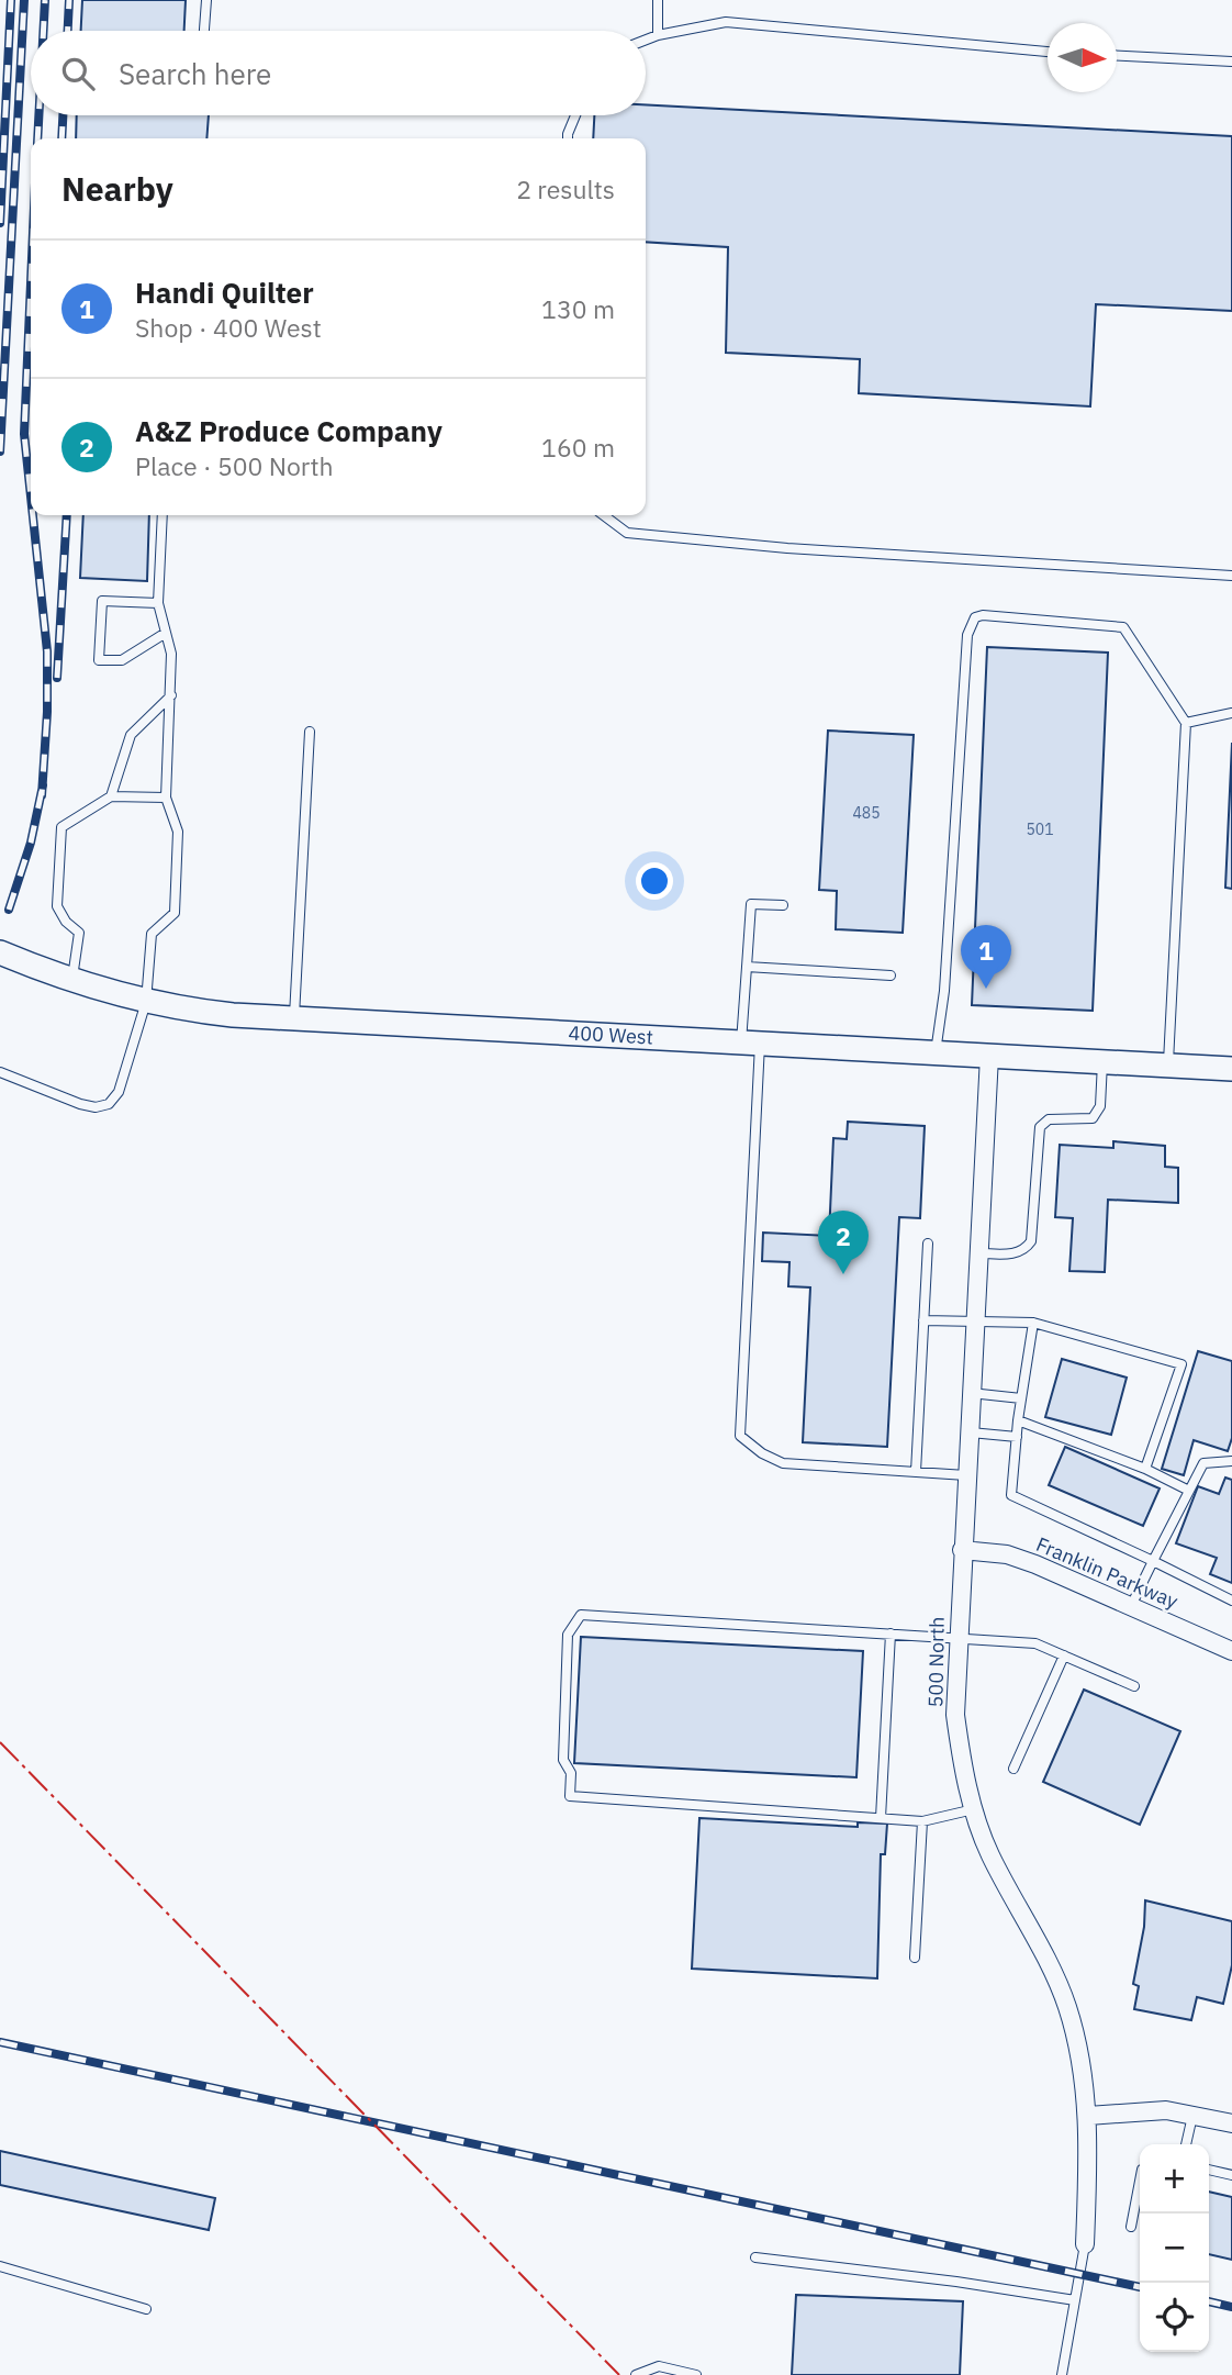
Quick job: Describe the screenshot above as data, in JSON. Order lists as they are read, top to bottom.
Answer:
{
  "streets": {
    "street": ["400 West", "Franklin Parkway", "500 North"]
  },
  "crossings": [
    ["400 West", "500 North"],
    ["Franklin Parkway", "500 North"]
  ],
  "house_numbers": ["485", "501"],
  "north": "right",
  "page": {
    "search": "Search here",
    "heading": ["Nearby", "2 results"],
    "list": [
      {
        "mark": "1",
        "name": "Handi Quilter",
        "note": "Shop · 400 West",
        "value": "130 m"
      },
      {
        "mark": "2",
        "name": "A&Z Produce Company",
        "note": "Place · 500 North",
        "value": "160 m"
      }
    ],
    "pins": ["1", "2"],
    "map_buttons": ["+", "−"]
  }
}
